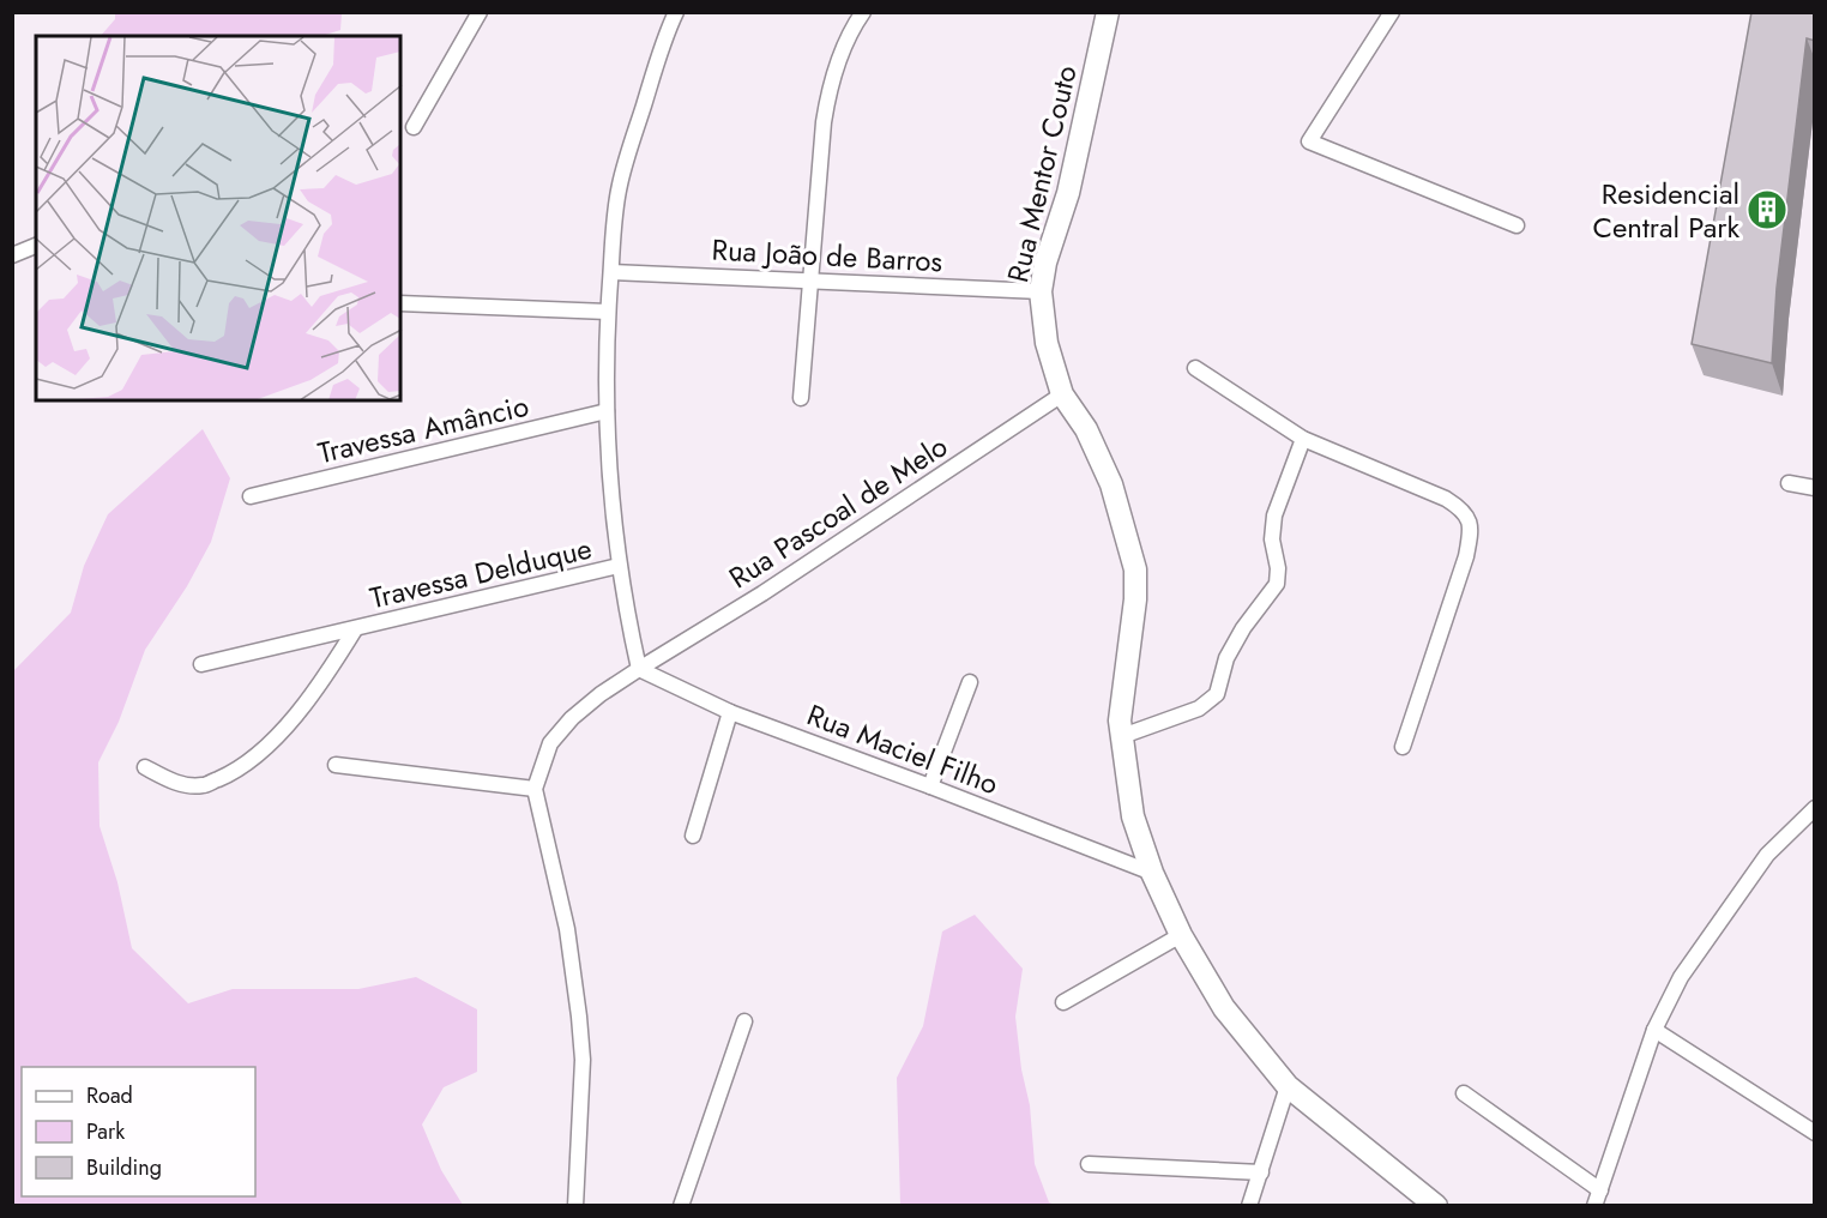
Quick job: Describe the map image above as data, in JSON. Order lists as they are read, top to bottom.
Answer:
{
  "streets": {
    "street": [
      "Rua Mentor Couto",
      "Rua João de Barros",
      "Travessa Amâncio",
      "Rua Pascoal de Melo",
      "Travessa Delduque",
      "Rua Maciel Filho"
    ]
  },
  "crossings": [
    ["Rua Mentor Couto", "Rua João de Barros"],
    ["Rua Mentor Couto", "Rua Pascoal de Melo"],
    ["Rua Mentor Couto", "Rua Maciel Filho"],
    ["Rua Pascoal de Melo", "Rua Maciel Filho"]
  ],
  "places": {
    "building": ["Residencial Central Park"]
  },
  "legend": ["Road", "Park", "Building"]
}
